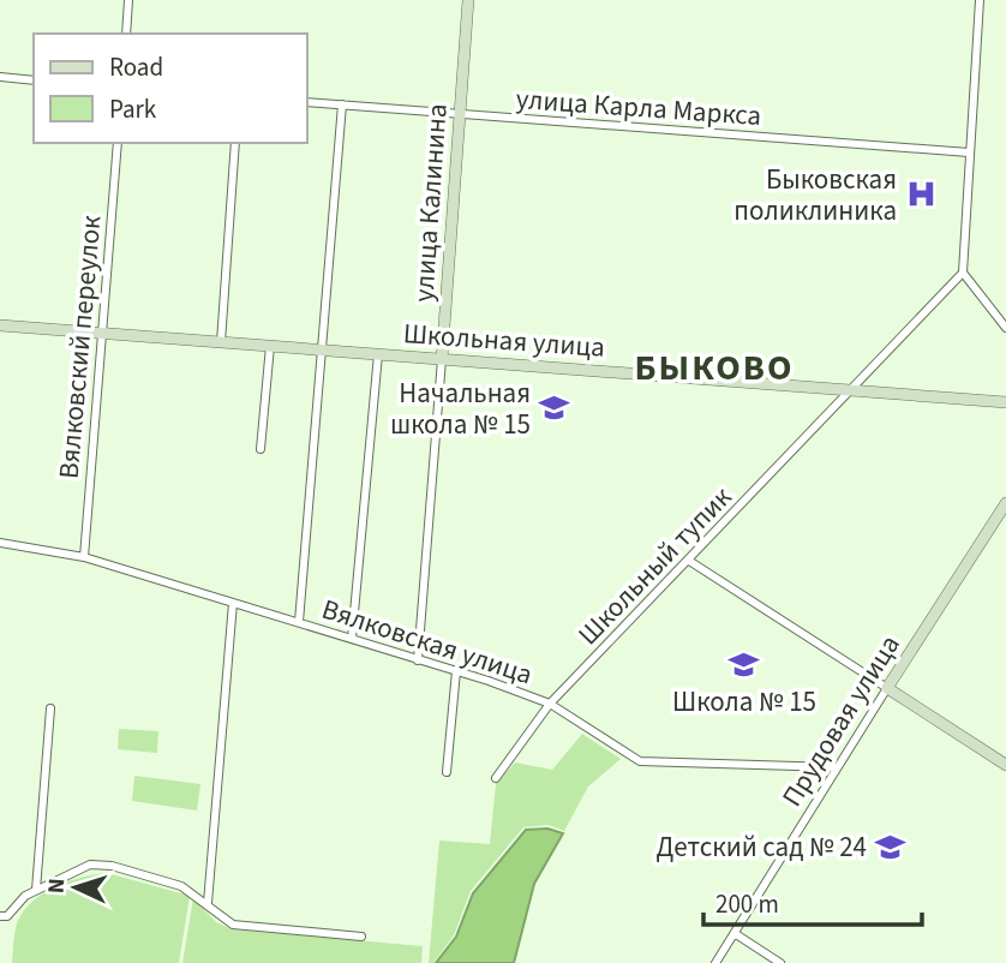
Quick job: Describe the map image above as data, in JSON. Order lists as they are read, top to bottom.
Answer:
{
  "streets": {
    "main road": ["улица Калинина", "Школьная улица", "Прудовая улица"],
    "street": [
      "улица Карла Маркса",
      "Вялковский переулок",
      "Школьный тупик",
      "Вялковская улица"
    ]
  },
  "crossings": [
    ["улица Карла Маркса", "улица Калинина"],
    ["улица Калинина", "Школьная улица"],
    ["улица Калинина", "Вялковская улица"],
    ["Школьная улица", "Вялковский переулок"],
    ["Школьная улица", "Школьный тупик"],
    ["Вялковский переулок", "Вялковская улица"],
    ["Школьный тупик", "Вялковская улица"],
    ["Вялковская улица", "Прудовая улица"]
  ],
  "districts": ["БЫКОВО"],
  "places": {
    "hospital": ["Быковская поликлиника"],
    "school or university": ["Начальная школа № 15", "Школа № 15", "Детский сад № 24"]
  },
  "legend": ["Road", "Park"],
  "scale_bar": "200 m",
  "north": "left"
}
